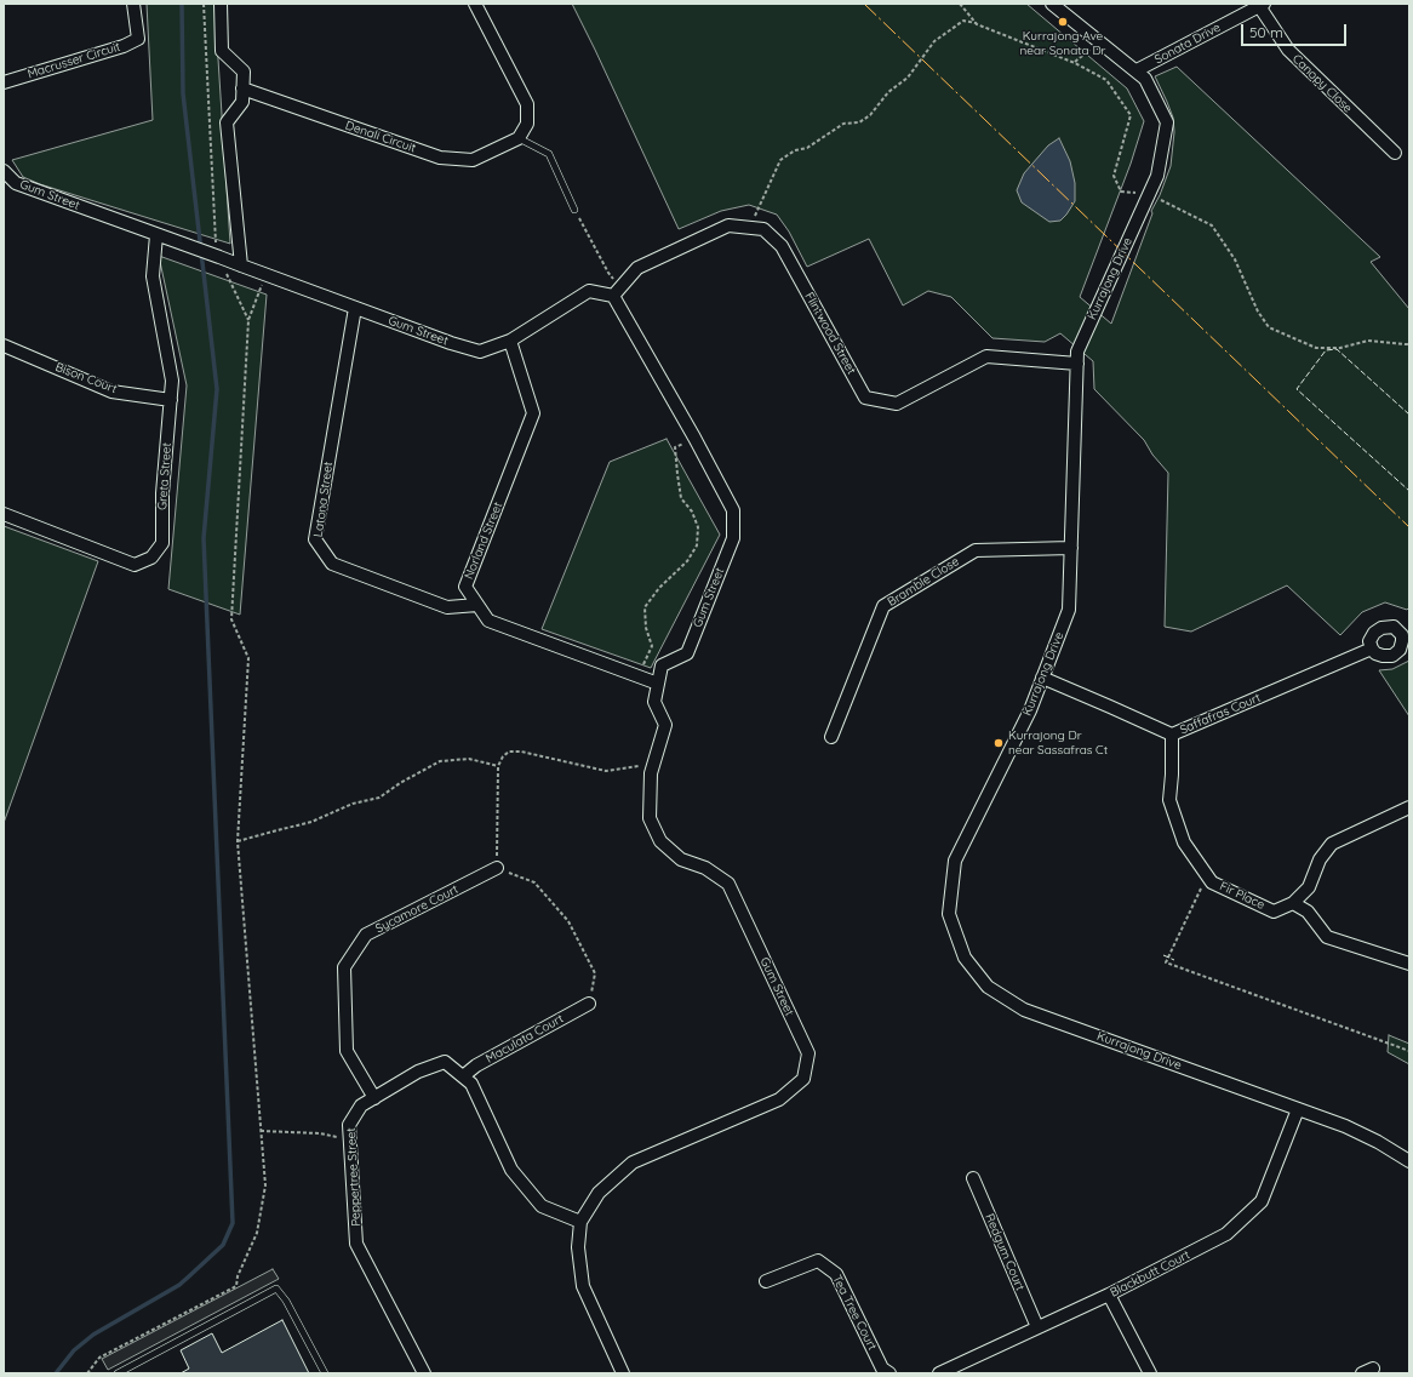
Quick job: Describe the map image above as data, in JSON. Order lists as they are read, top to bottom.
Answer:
{
  "streets": {
    "street": [
      "Sonata Drive",
      "Macrusser Circuit",
      "Canopy Close",
      "Denali Circuit",
      "Gum Street",
      "Kurrajong Drive",
      "Flintwood Street",
      "Bison Court",
      "Greta Street",
      "Latona Street",
      "Norland Street",
      "Bramble Close",
      "Saffafras Court",
      "Fir Place",
      "Sycamore Court",
      "Maculata Court",
      "Peppertree Street",
      "Redgum Court",
      "Blackbutt Court",
      "Tea Tree Court"
    ]
  },
  "crossings": [
    ["Sonata Drive", "Canopy Close"],
    ["Sonata Drive", "Kurrajong Drive"],
    ["Gum Street", "Flintwood Street"],
    ["Gum Street", "Greta Street"],
    ["Gum Street", "Latona Street"],
    ["Gum Street", "Norland Street"],
    ["Gum Street", "Peppertree Street"],
    ["Kurrajong Drive", "Flintwood Street"],
    ["Kurrajong Drive", "Bramble Close"],
    ["Kurrajong Drive", "Saffafras Court"],
    ["Kurrajong Drive", "Blackbutt Court"],
    ["Bison Court", "Greta Street"],
    ["Latona Street", "Norland Street"],
    ["Saffafras Court", "Fir Place"],
    ["Sycamore Court", "Peppertree Street"],
    ["Maculata Court", "Peppertree Street"],
    ["Redgum Court", "Blackbutt Court"]
  ],
  "places": ["Kurrajong Ave near Sonata Dr", "Kurrajong Dr near Sassafras Ct"],
  "scale_bar": "50 m"
}
